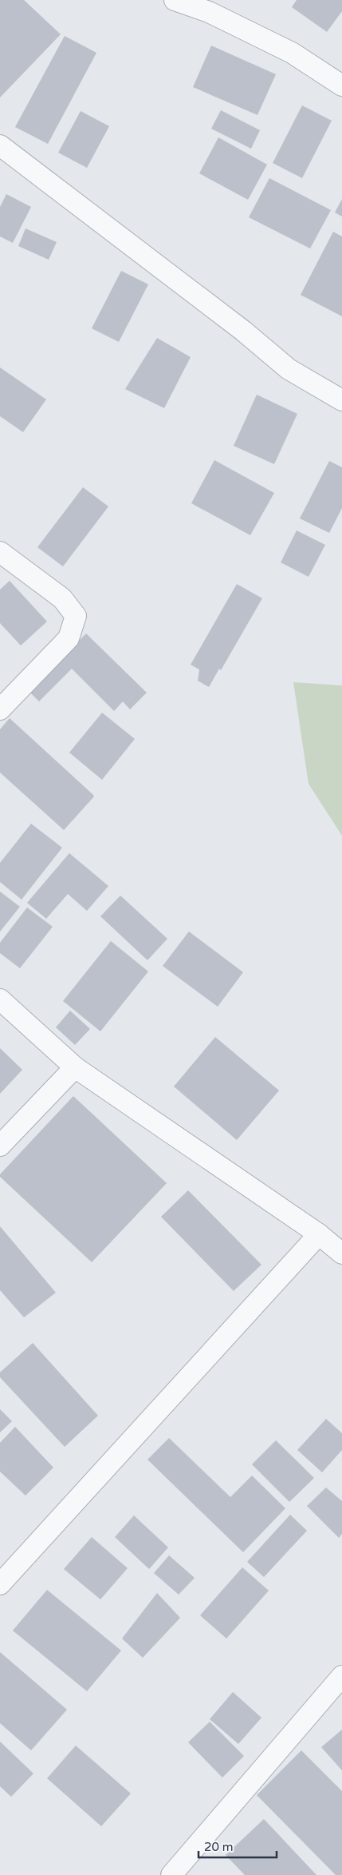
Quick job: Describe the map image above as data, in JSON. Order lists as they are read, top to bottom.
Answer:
{
  "scale_bar": "20 m"
}
